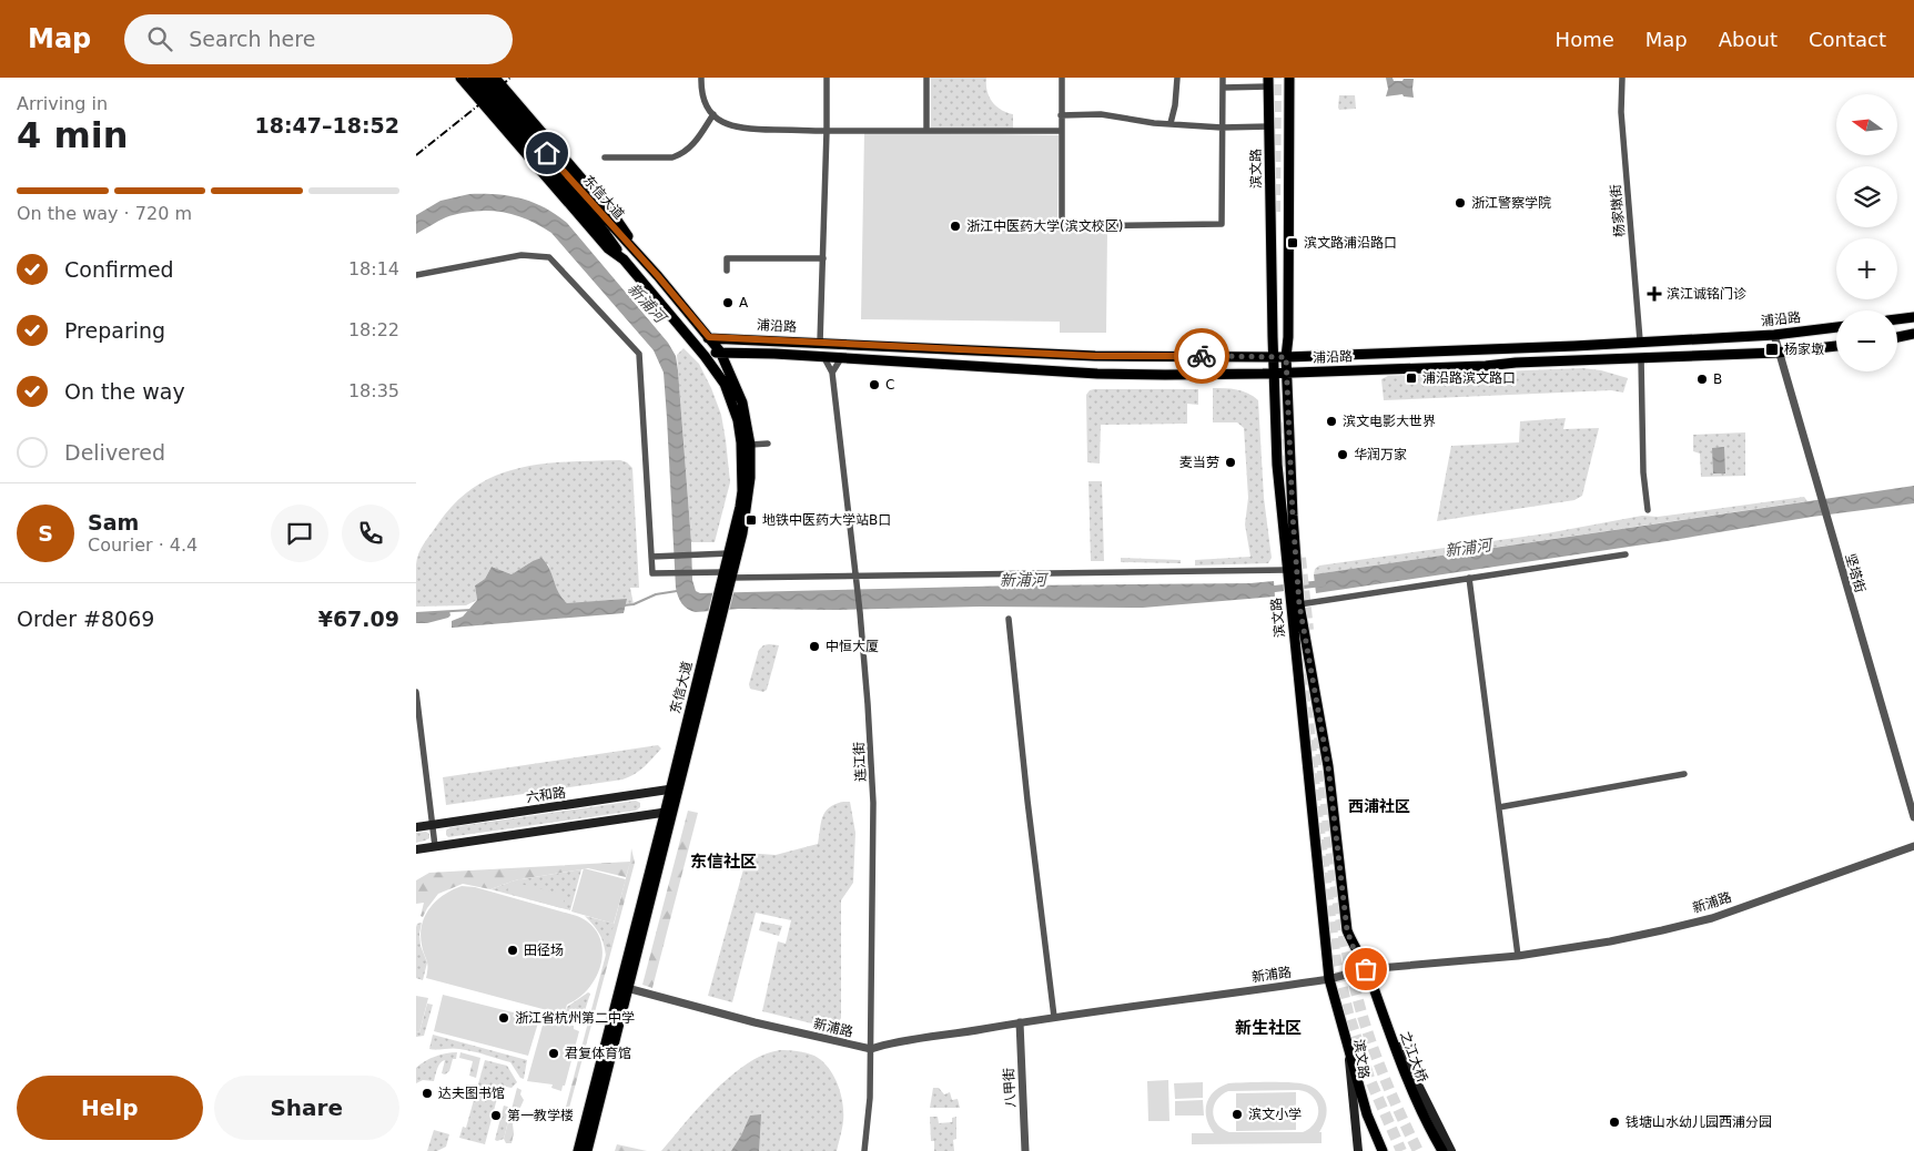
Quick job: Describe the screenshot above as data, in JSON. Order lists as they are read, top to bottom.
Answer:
{
  "streets": {
    "main road": [
      "滨文路",
      "东信大道",
      "浦沿路",
      "六和路",
      "之江大桥"
    ],
    "street": [
      "杨家墩街",
      "坚塔街",
      "连江街",
      "新浦路",
      "八甲街"
    ]
  },
  "crossings": [
    ["滨文路", "浦沿路"],
    ["滨文路", "新浦路"],
    ["滨文路", "之江大桥"],
    ["东信大道", "浦沿路"],
    ["东信大道", "六和路"],
    ["东信大道", "新浦路"],
    ["杨家墩街", "浦沿路"],
    ["浦沿路", "坚塔街"],
    ["浦沿路", "连江街"],
    ["连江街", "新浦路"],
    ["新浦路", "之江大桥"],
    ["新浦路", "八甲街"]
  ],
  "districts": ["西浦社区", "东信社区", "新生社区"],
  "water": ["新浦河"],
  "places": {
    "other": [
      "浙江警察学院",
      "浙江中医药大学(滨文校区)",
      "A",
      "B",
      "C",
      "滨文电影大世界",
      "华润万家",
      "麦当劳",
      "中恒大厦",
      "田径场",
      "浙江省杭州第二中学",
      "君复体育馆",
      "达夫图书馆",
      "滨文小学",
      "第一教学楼",
      "钱塘山水幼儿园西浦分园"
    ],
    "transit": [
      "滨文路浦沿路口",
      "杨家墩",
      "浦沿路滨文路口",
      "地铁中医药大学站B口"
    ],
    "health": ["滨江诚铭门诊"]
  },
  "north": "left",
  "page": {
    "header": "Map",
    "search": "Search here",
    "nav": [
      "Home",
      "Map",
      "About",
      "Contact"
    ],
    "heading": ["4 min", "Arriving in", "18:47–18:52"],
    "panel": [
      "Sam",
      "Courier · 4.4",
      "Order #8069",
      "¥67.09"
    ],
    "map_buttons": ["+", "−"],
    "bar": "On the way · 720 m",
    "list": [
      ["Confirmed", "18:14"],
      ["Preparing", "18:22"],
      ["On the way", "18:35"],
      "Delivered"
    ],
    "round": "S",
    "buttons": ["Help", "Share"]
  }
}
